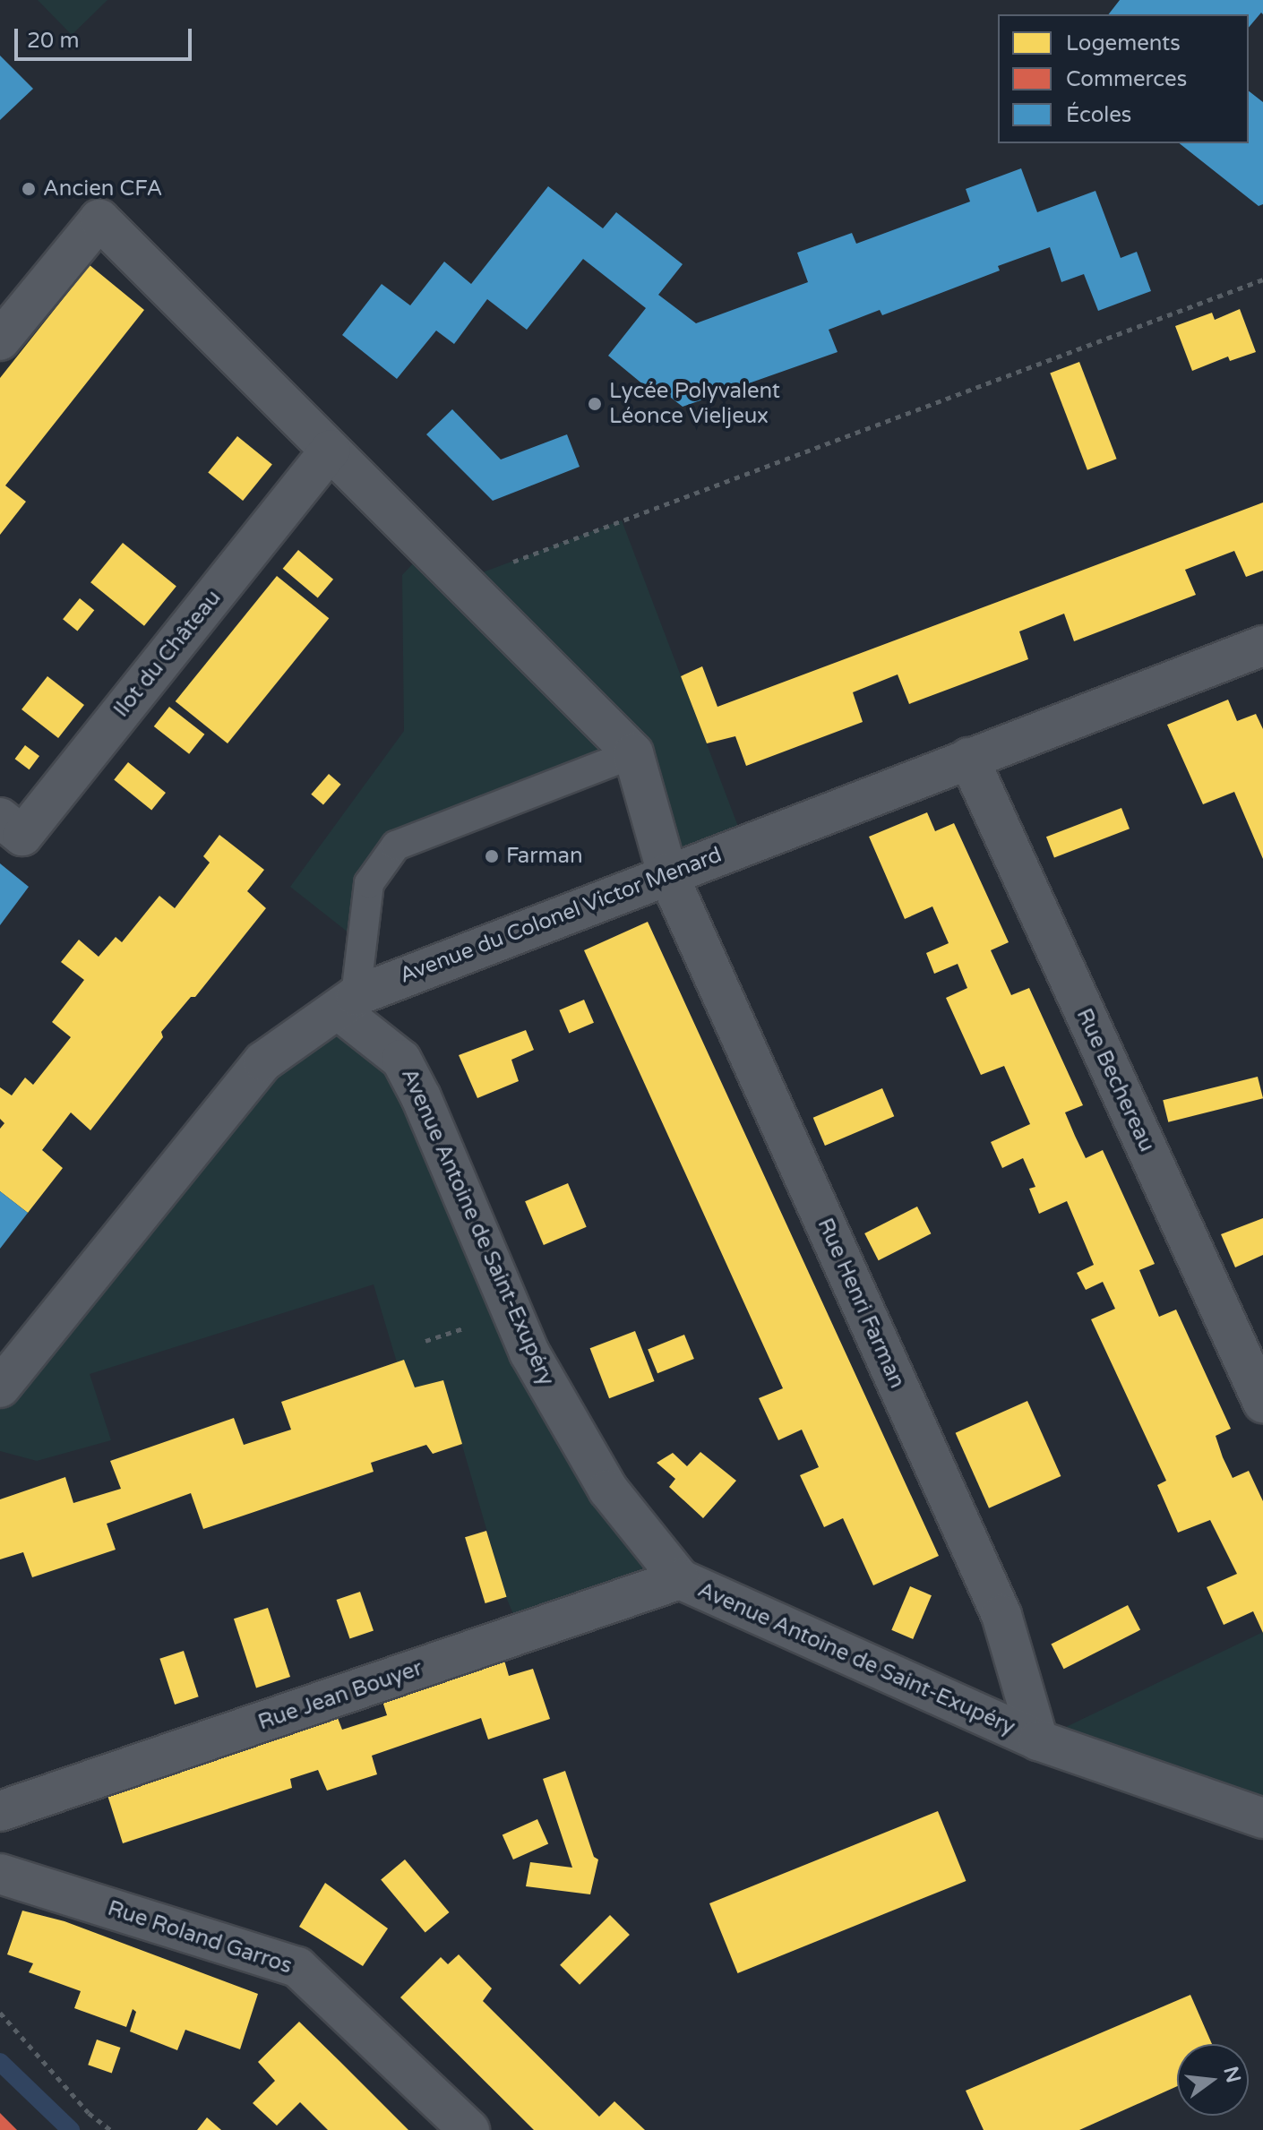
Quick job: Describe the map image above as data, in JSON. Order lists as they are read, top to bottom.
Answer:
{
  "streets": {
    "street": [
      "Ilot du Château",
      "Avenue du Colonel Victor Menard",
      "Rue Bechereau",
      "Avenue Antoine de Saint-Exupéry",
      "Rue Henri Farman",
      "Rue Jean Bouyer",
      "Rue Roland Garros"
    ]
  },
  "crossings": [
    ["Avenue du Colonel Victor Menard", "Rue Bechereau"],
    ["Avenue du Colonel Victor Menard", "Avenue Antoine de Saint-Exupéry"],
    ["Avenue du Colonel Victor Menard", "Rue Henri Farman"],
    ["Avenue Antoine de Saint-Exupéry", "Rue Henri Farman"],
    ["Avenue Antoine de Saint-Exupéry", "Rue Jean Bouyer"]
  ],
  "places": ["Ancien CFA", "Lycée Polyvalent Léonce Vieljeux", "Farman"],
  "legend": ["Logements", "Commerces", "Écoles"],
  "scale_bar": "20 m",
  "north": "right"
}
